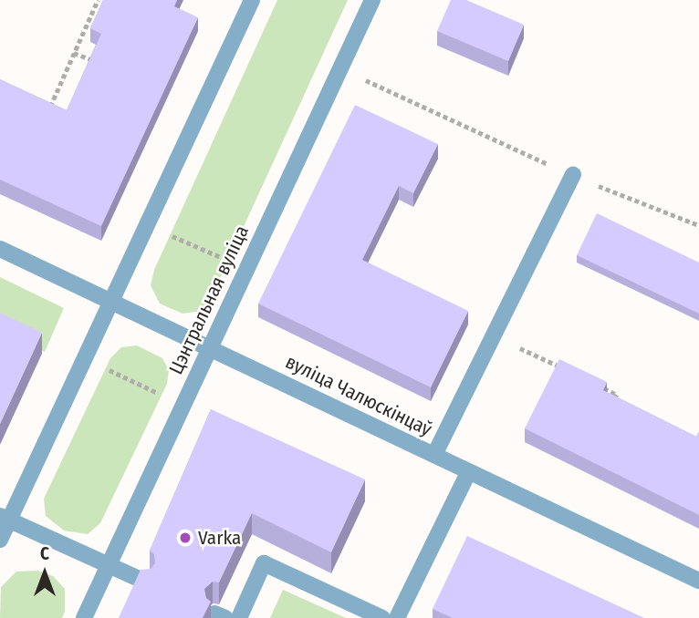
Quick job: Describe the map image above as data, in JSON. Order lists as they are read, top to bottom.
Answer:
{
  "streets": {
    "street": ["Цэнтральная вуліца", "вуліца Чалюскінцаў"]
  },
  "crossings": [
    ["Цэнтральная вуліца", "вуліца Чалюскінцаў"]
  ],
  "places": ["Varka"],
  "north": "top"
}
